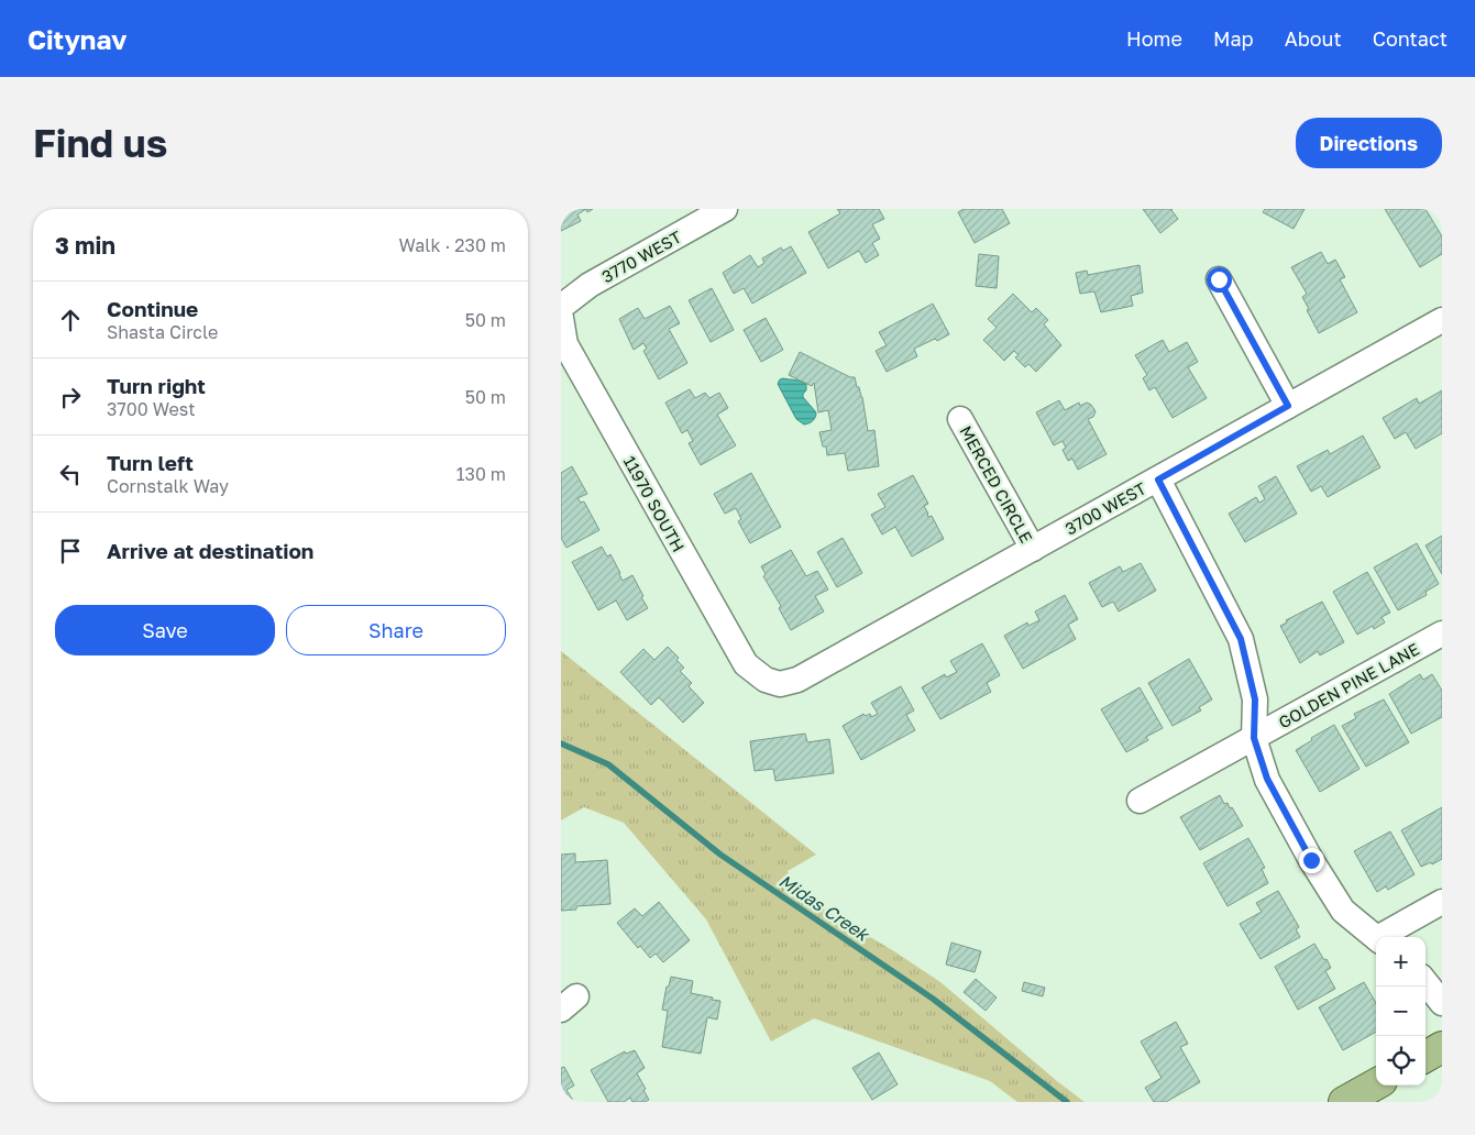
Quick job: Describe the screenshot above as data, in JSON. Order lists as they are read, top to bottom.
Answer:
{
  "streets": {
    "street": [
      "3770 WEST",
      "MERCED CIRCLE",
      "11970 SOUTH",
      "3700 WEST",
      "GOLDEN PINE LANE"
    ]
  },
  "crossings": [
    ["MERCED CIRCLE", "3700 WEST"],
    ["11970 SOUTH", "3700 WEST"]
  ],
  "water": ["Midas Creek"],
  "page": {
    "header": "Citynav",
    "nav": [
      "Home",
      "Map",
      "About",
      "Contact"
    ],
    "buttons": [
      "Directions",
      ["Save", "Share"]
    ],
    "title": "Find us",
    "heading": ["3 min", "Walk · 230 m"],
    "list": [
      ["Continue", "Shasta Circle", "50 m"],
      ["Turn right", "3700 West", "50 m"],
      ["Turn left", "Cornstalk Way", "130 m"],
      "Arrive at destination"
    ],
    "map_buttons": ["+", "−"]
  }
}
